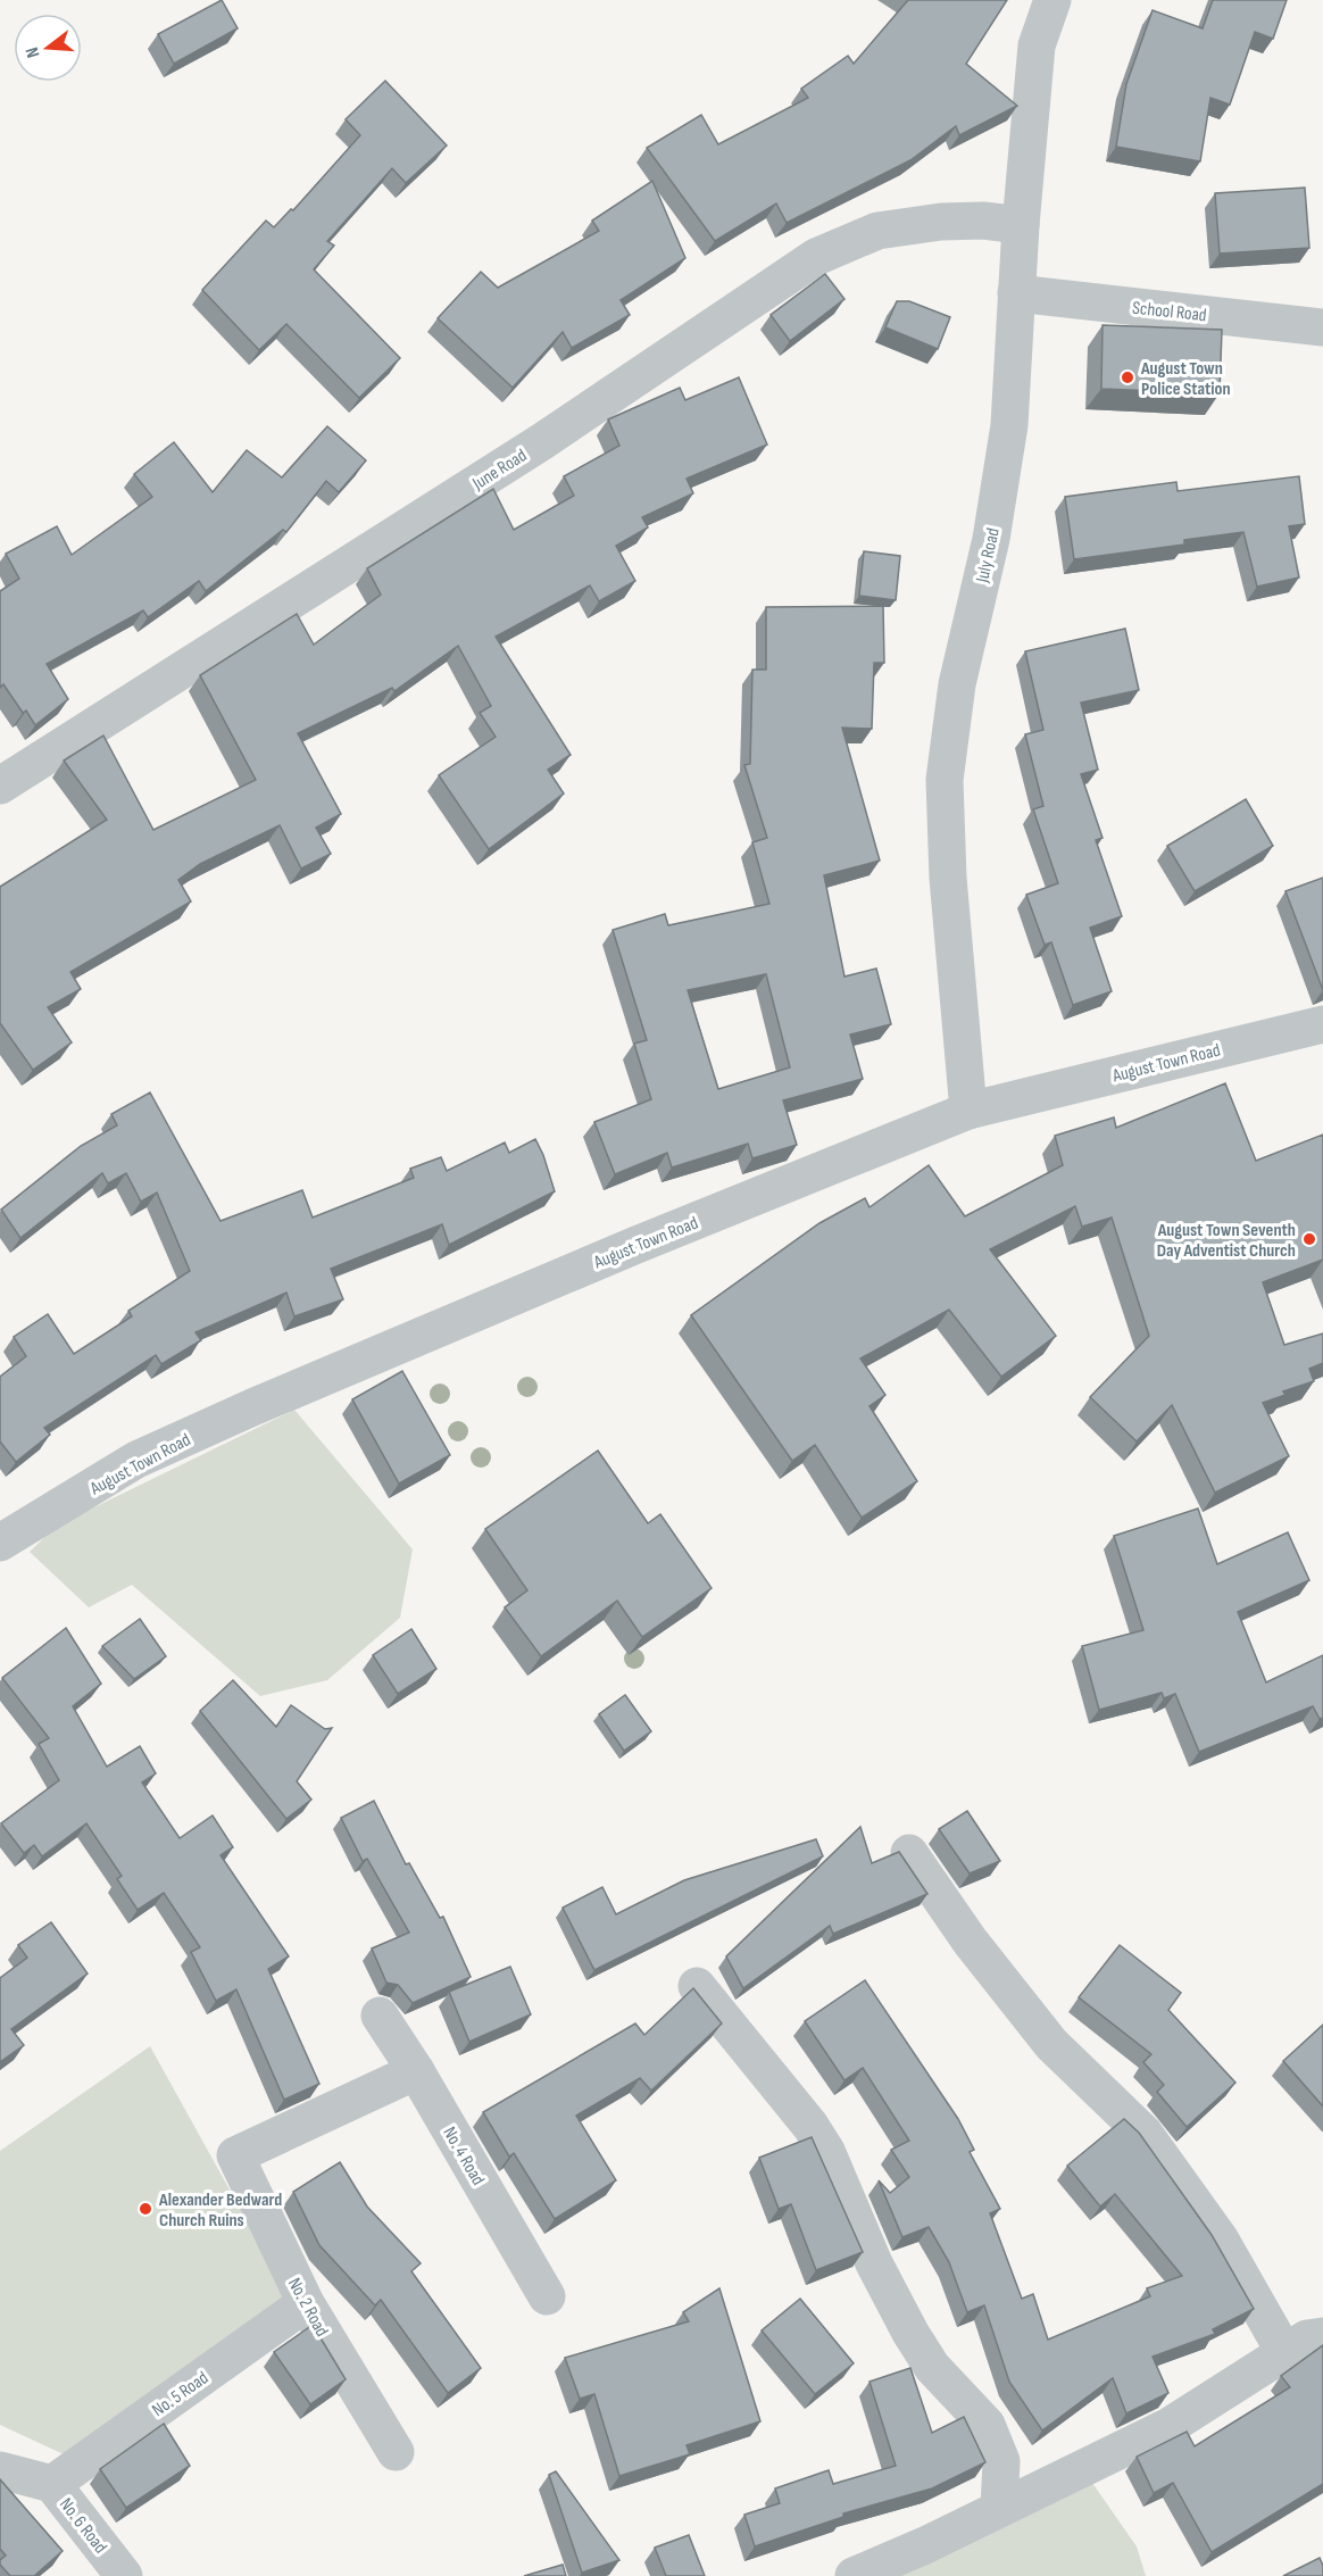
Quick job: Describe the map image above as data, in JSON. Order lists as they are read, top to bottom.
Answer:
{
  "streets": {
    "street": [
      "School Road",
      "June Road",
      "July Road",
      "August Town Road",
      "No. 4 Road",
      "No. 2 Road",
      "No. 5 Road",
      "No. 6 Road"
    ]
  },
  "crossings": [
    ["School Road", "July Road"],
    ["June Road", "July Road"],
    ["July Road", "August Town Road"],
    ["No. 4 Road", "No. 2 Road"],
    ["No. 2 Road", "No. 5 Road"],
    ["No. 5 Road", "No. 6 Road"]
  ],
  "places": ["August Town Police Station", "August Town Seventh Day Adventist Church", "Alexander Bedward Church Ruins"],
  "north": "left"
}
